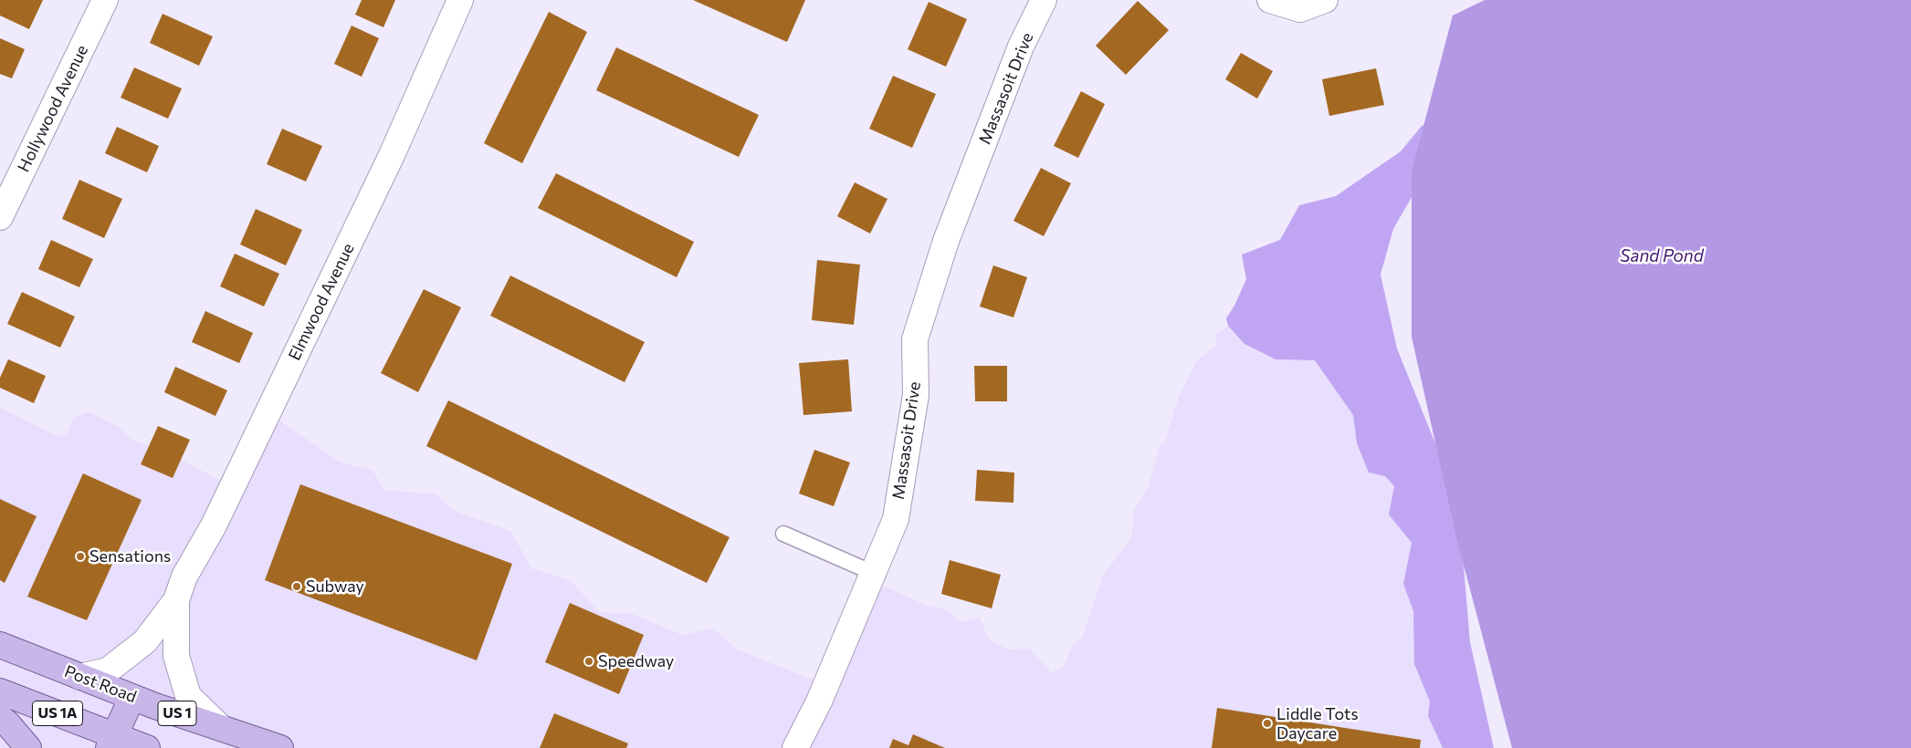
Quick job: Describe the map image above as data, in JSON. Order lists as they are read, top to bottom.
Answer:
{
  "streets": {
    "main road": ["Post Road", "US 1A", "US 1"],
    "street": ["Massasoit Drive", "Hollywood Avenue", "Elmwood Avenue"]
  },
  "crossings": [
    ["Elmwood Avenue", "Post Road"]
  ],
  "water": ["Sand Pond"],
  "places": [
    "Sensations",
    "Subway",
    "Speedway",
    "Liddle Tots Daycare"
  ]
}
